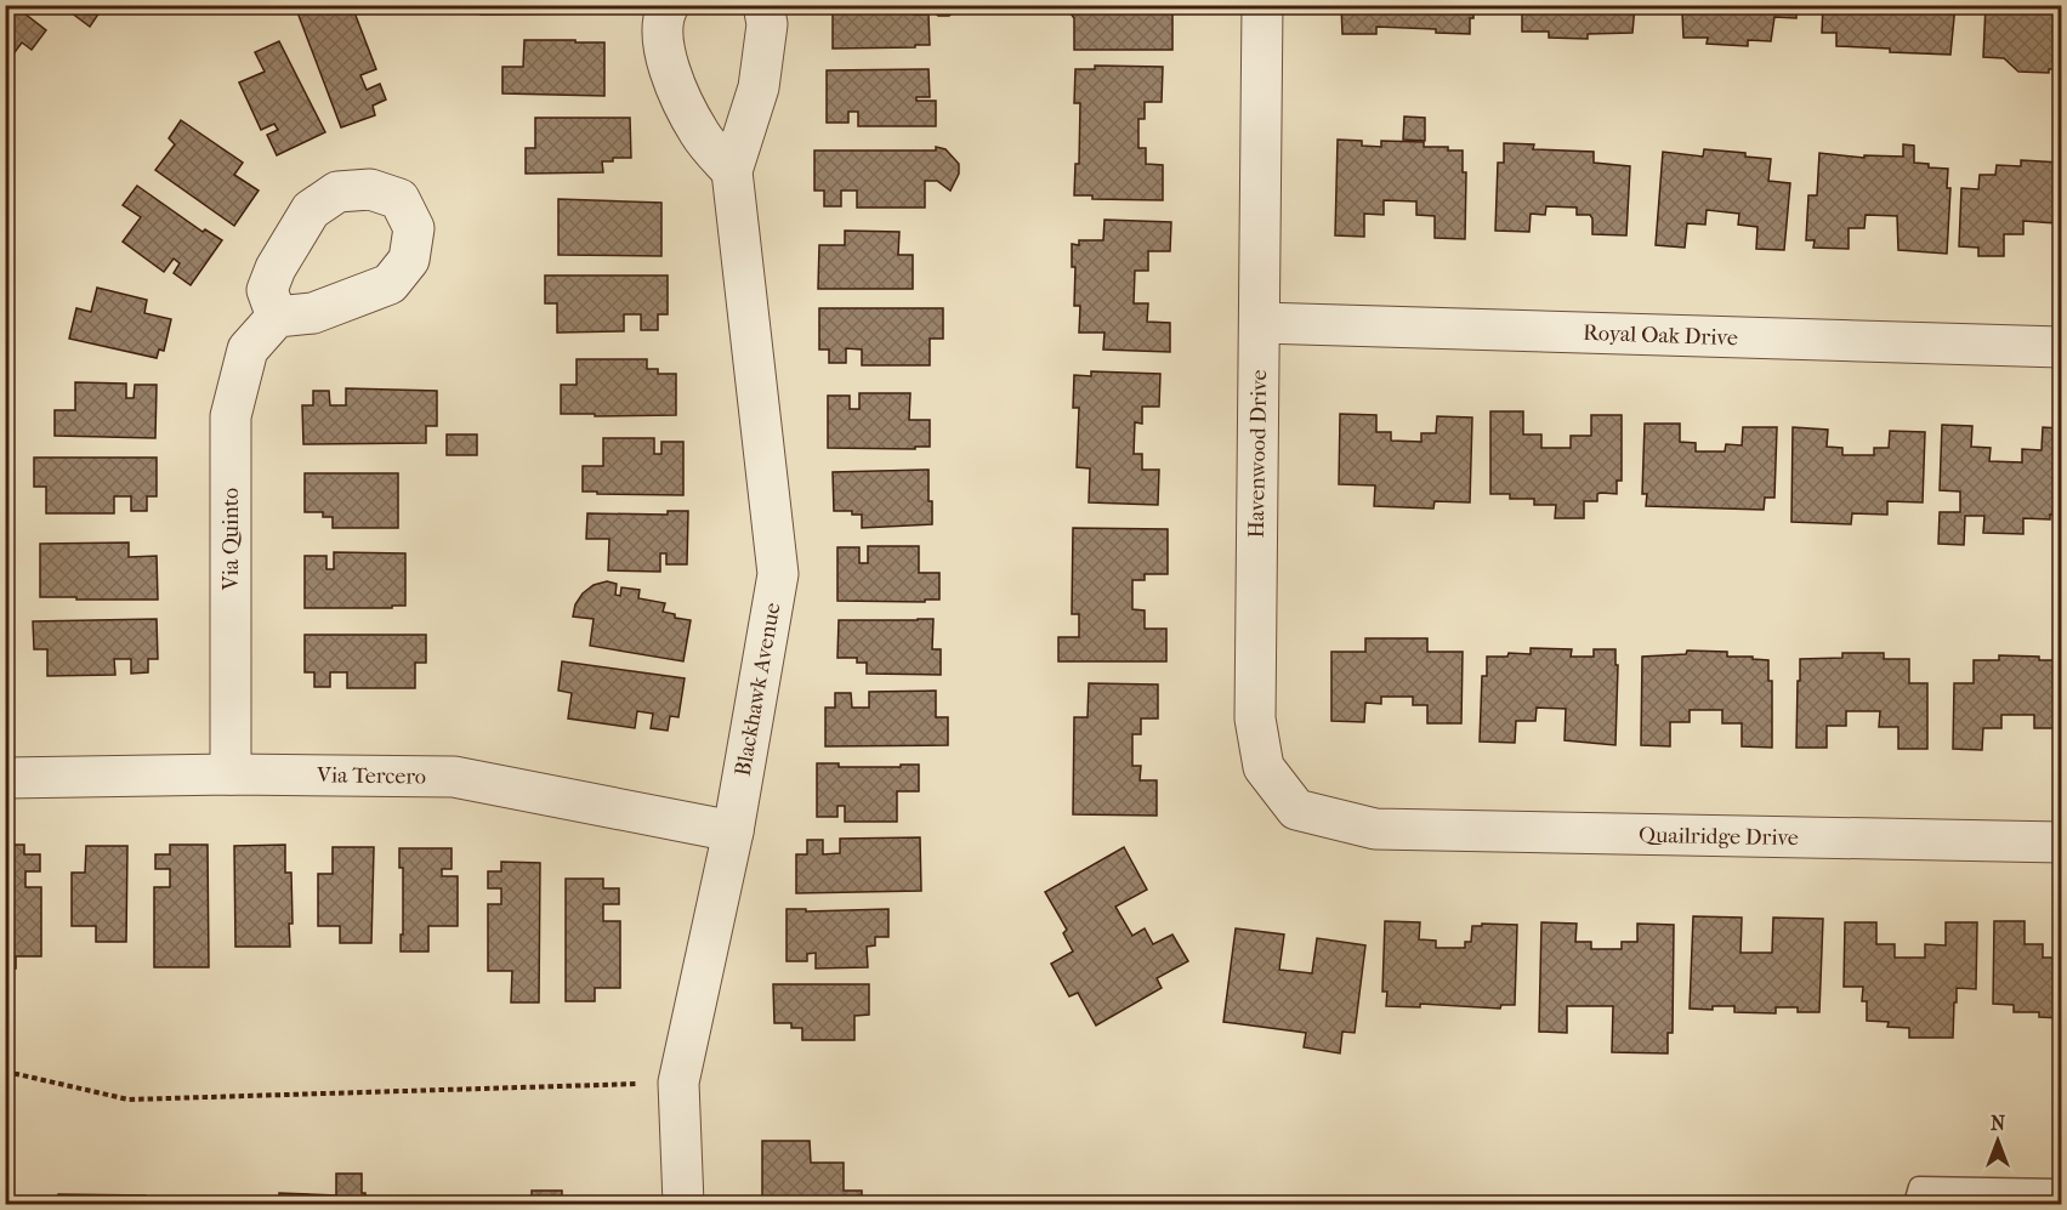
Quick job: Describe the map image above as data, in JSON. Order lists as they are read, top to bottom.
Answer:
{
  "streets": {
    "street": [
      "Royal Oak Drive",
      "Havenwood Drive",
      "Via Quinto",
      "Blackhawk Avenue",
      "Via Tercero",
      "Quailridge Drive"
    ]
  },
  "crossings": [
    ["Royal Oak Drive", "Havenwood Drive"],
    ["Havenwood Drive", "Quailridge Drive"],
    ["Via Quinto", "Via Tercero"],
    ["Blackhawk Avenue", "Via Tercero"]
  ],
  "north": "top"
}
